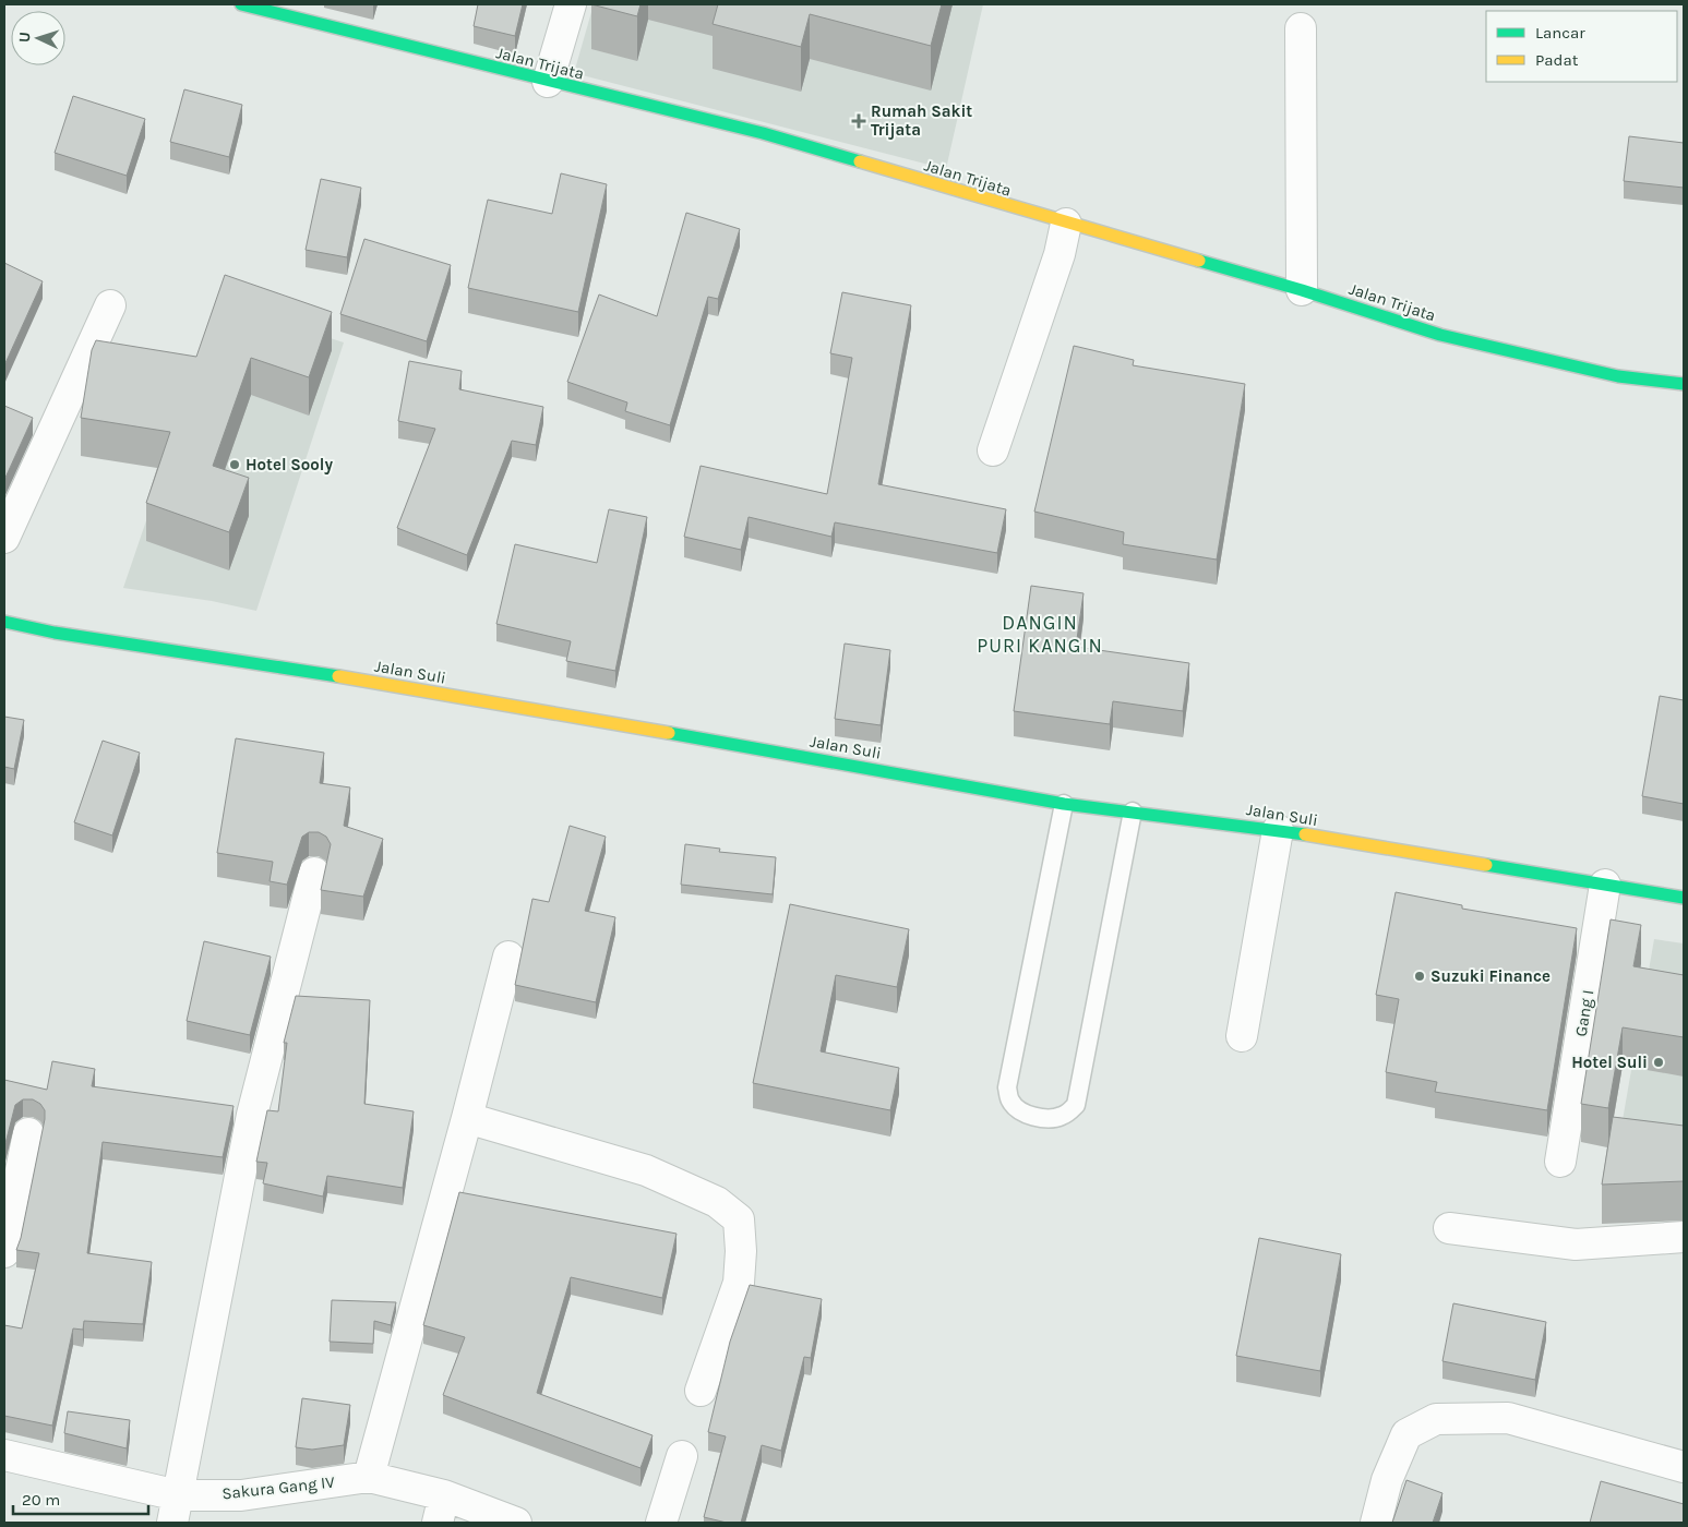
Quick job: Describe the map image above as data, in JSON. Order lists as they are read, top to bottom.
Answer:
{
  "streets": {
    "main road": ["Jalan Trijata", "Jalan Suli"],
    "street": ["Gang I", "Sakura Gang IV"]
  },
  "crossings": [
    ["Jalan Suli", "Gang I"]
  ],
  "districts": ["DANGIN PURI KANGIN"],
  "places": {
    "health": ["Rumah Sakit Trijata"],
    "other": ["Hotel Sooly", "Suzuki Finance", "Hotel Suli"]
  },
  "legend": ["Lancar", "Padat"],
  "scale_bar": "20 m",
  "north": "left"
}
